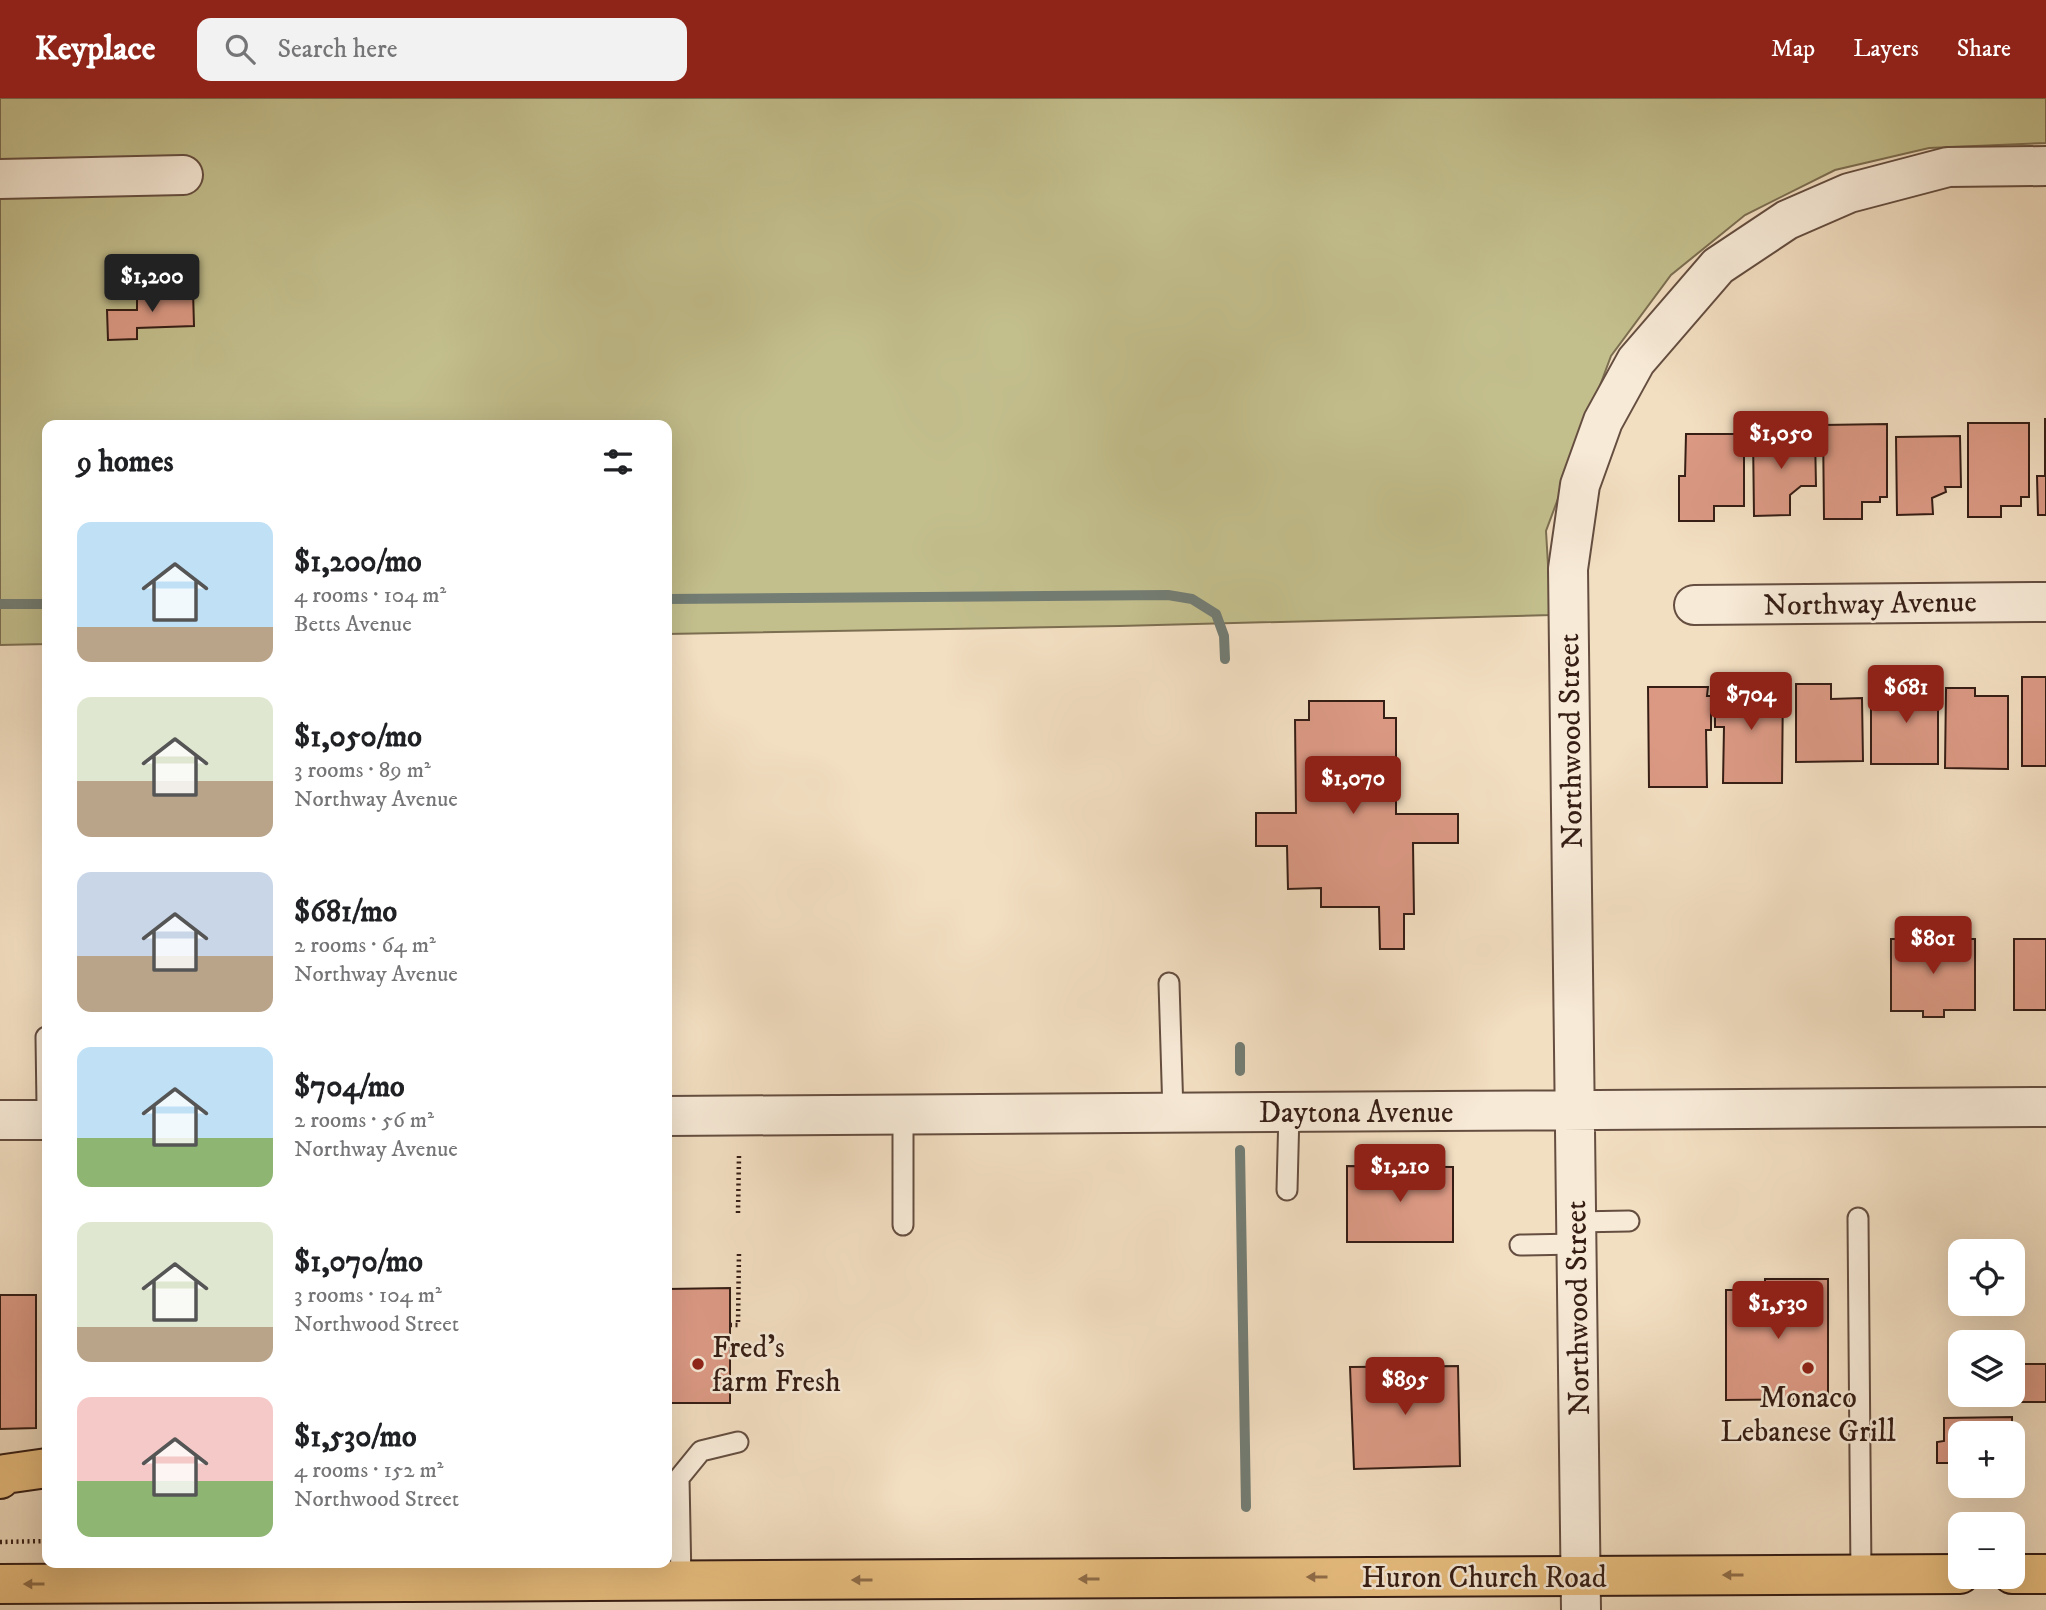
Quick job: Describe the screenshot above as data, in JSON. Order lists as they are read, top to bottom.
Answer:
{
  "streets": {
    "highway": ["Huron Church Road"],
    "street": ["Northway Avenue", "Northwood Street", "Daytona Avenue"]
  },
  "crossings": [
    ["Northwood Street", "Daytona Avenue"],
    ["Northwood Street", "Huron Church Road"]
  ],
  "one_way": ["Huron Church Road"],
  "places": ["Fred's farm Fresh", "Monaco Lebanese Grill"],
  "page": {
    "header": "Keyplace",
    "search": "Search here",
    "nav": ["Map", "Layers", "Share"],
    "price": [
      "$1,200",
      "$1,050",
      "$681",
      "$704",
      "$1,070",
      "$801",
      "$1,210",
      "$1,530",
      "$895"
    ],
    "heading": "9 homes",
    "list": [
      {
        "name": "$1,200/mo",
        "note": "4 rooms · 104 m² · Betts Avenue"
      },
      {
        "name": "$1,050/mo",
        "note": "3 rooms · 89 m² · Northway Avenue"
      },
      {
        "name": "$681/mo",
        "note": "2 rooms · 64 m² · Northway Avenue"
      },
      {
        "name": "$704/mo",
        "note": "2 rooms · 56 m² · Northway Avenue"
      },
      {
        "name": "$1,070/mo",
        "note": "3 rooms · 104 m² · Northwood Street"
      },
      {
        "name": "$1,530/mo",
        "note": "4 rooms · 152 m² · Northwood Street"
      }
    ],
    "map_buttons": ["+", "−"]
  }
}
